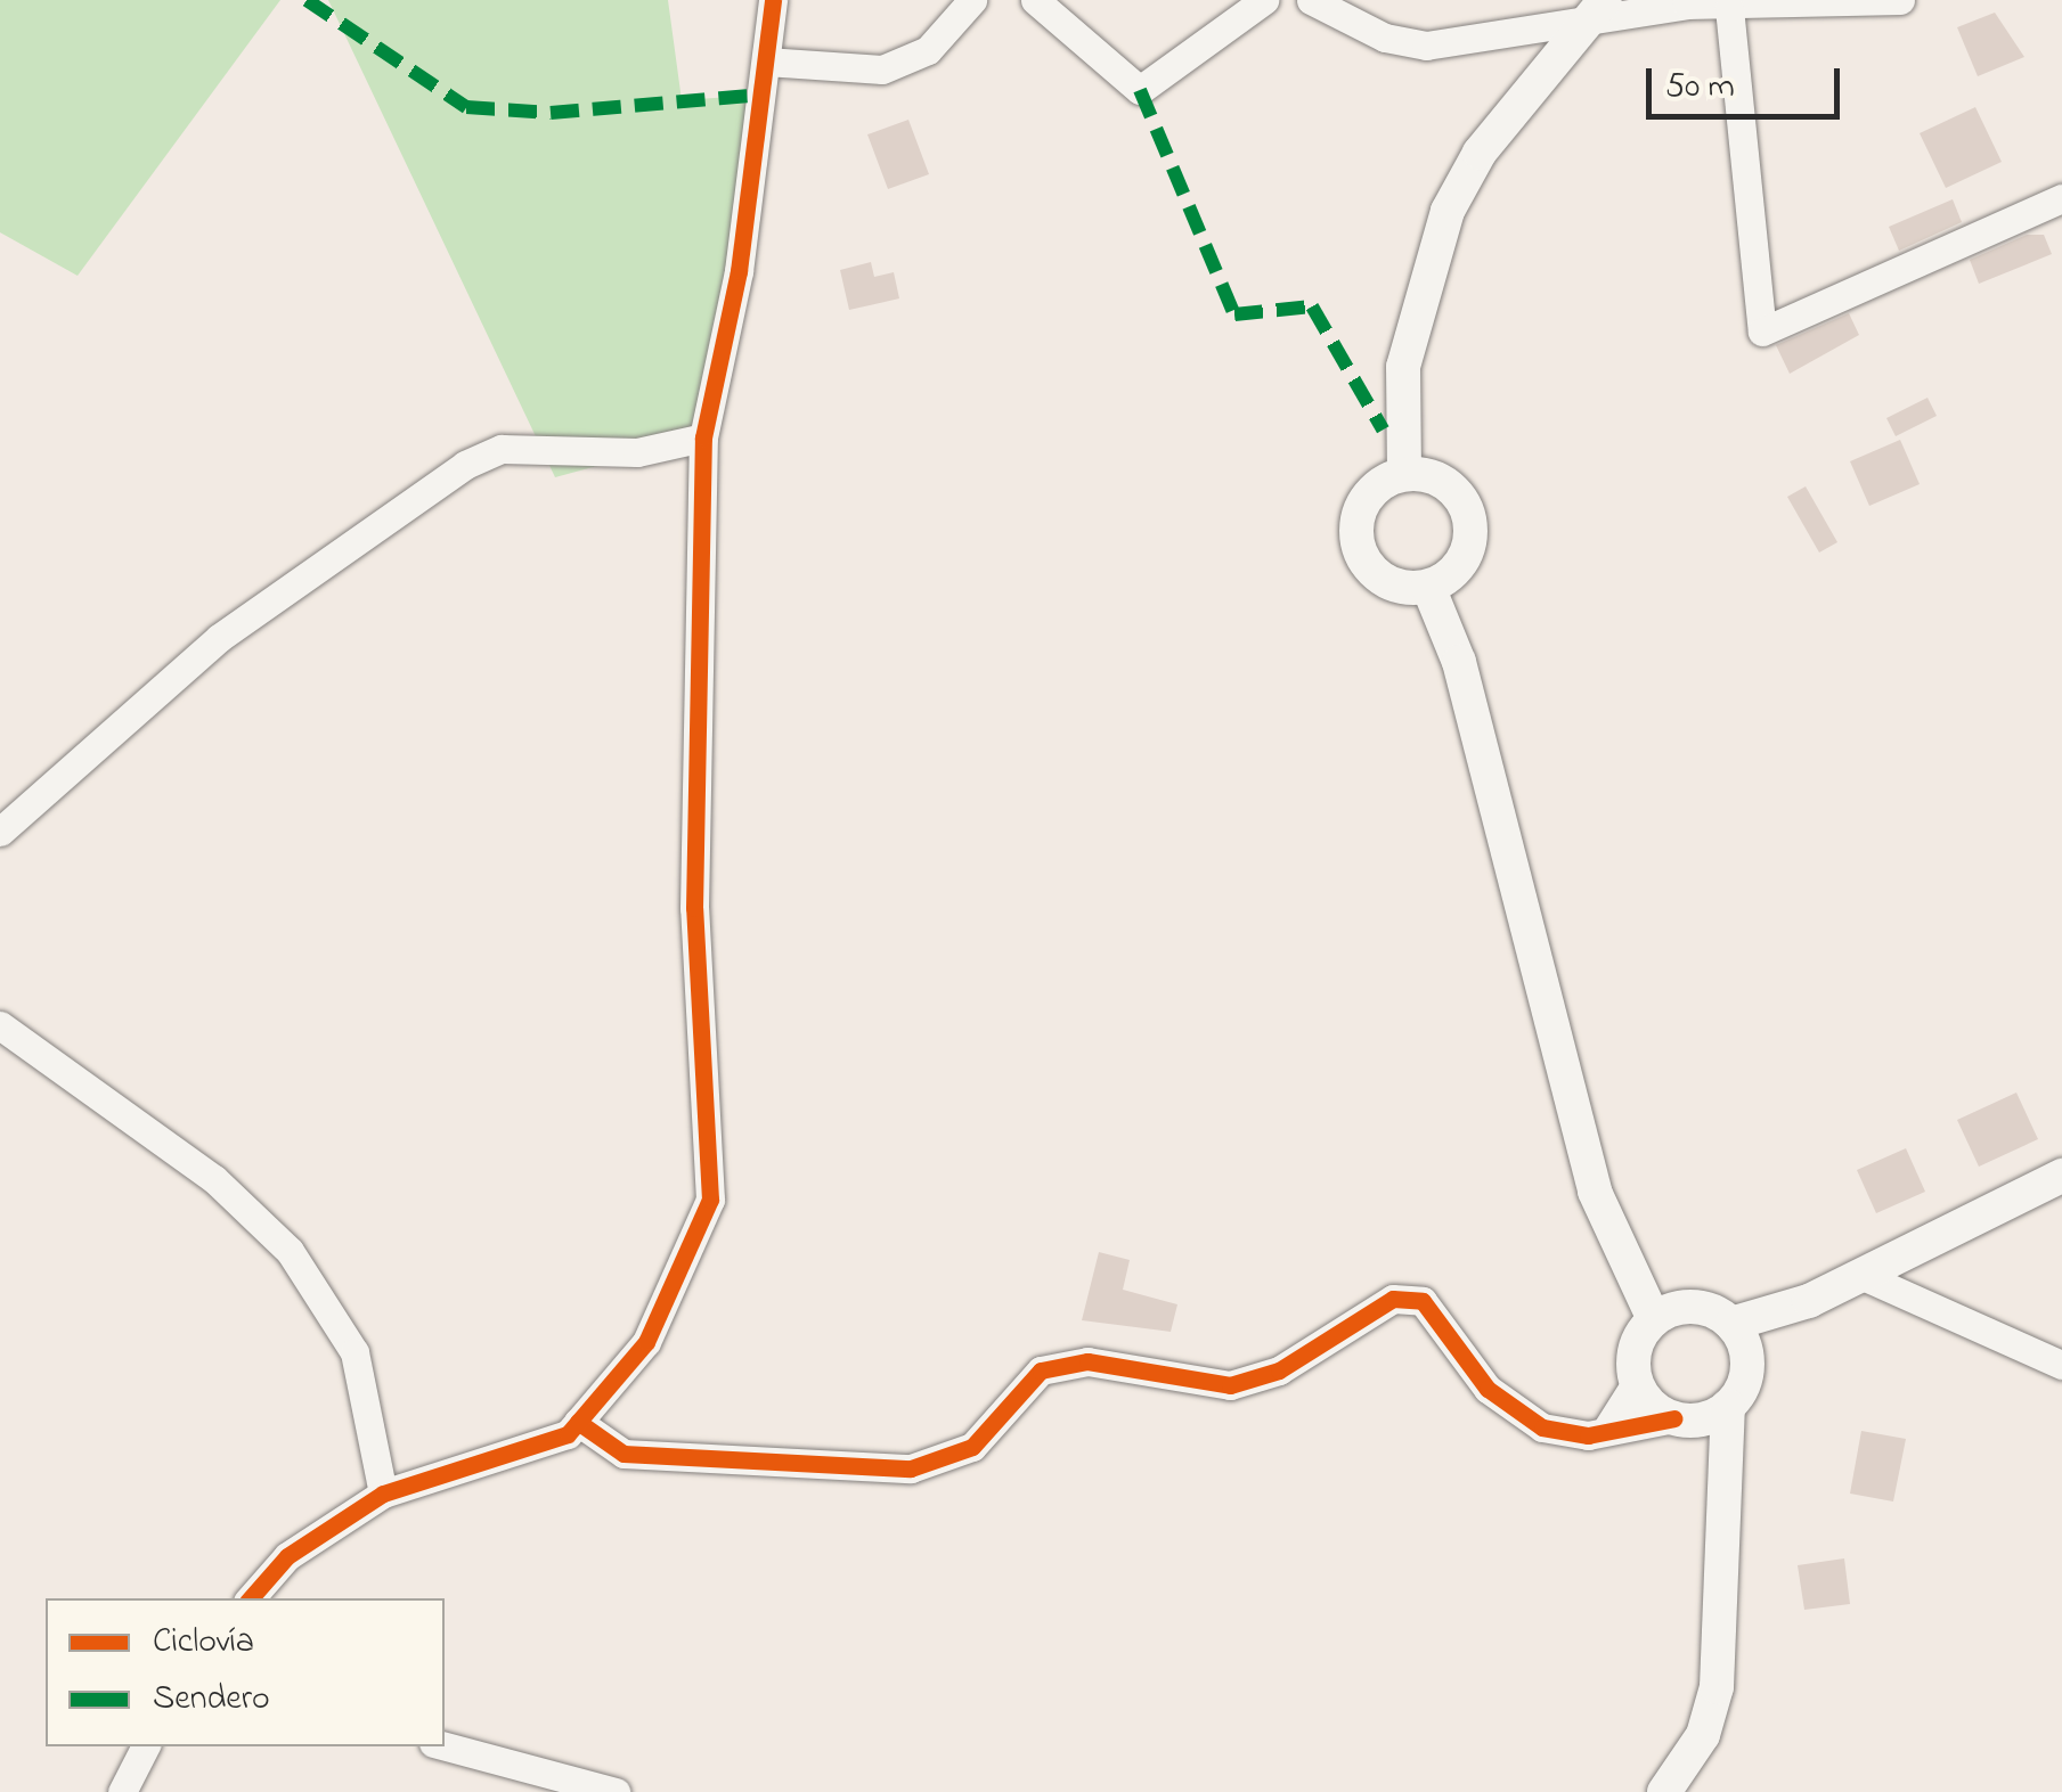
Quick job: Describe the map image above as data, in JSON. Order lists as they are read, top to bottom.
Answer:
{
  "legend": ["Ciclovía", "Sendero"],
  "scale_bar": "50 m"
}
